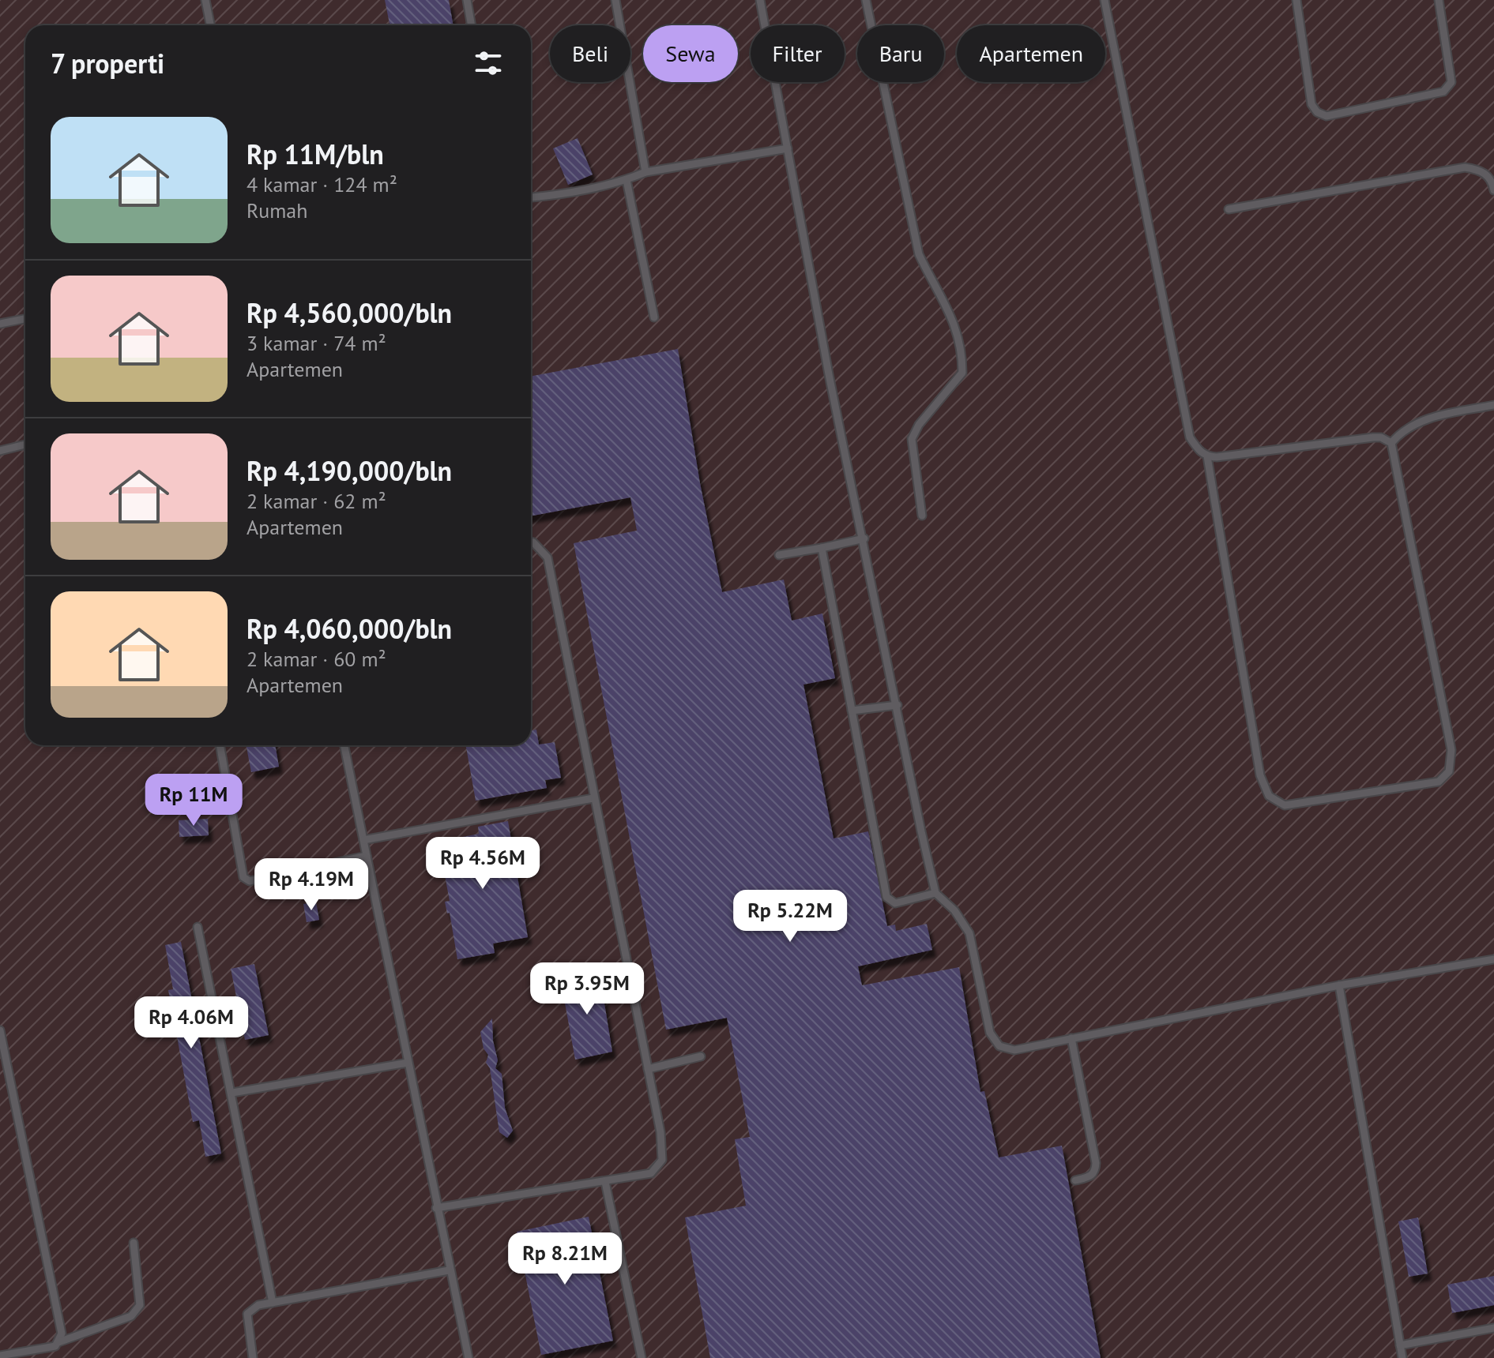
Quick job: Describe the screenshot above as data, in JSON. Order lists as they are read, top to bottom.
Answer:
{
  "page": {
    "chip": [
      "Beli",
      "Sewa",
      "Filter",
      "Baru",
      "Apartemen"
    ],
    "heading": "7 properti",
    "list": [
      {
        "name": "Rp 11M/bln",
        "note": "4 kamar · 124 m² · Rumah"
      },
      {
        "name": "Rp 4,560,000/bln",
        "note": "3 kamar · 74 m² · Apartemen"
      },
      {
        "name": "Rp 4,190,000/bln",
        "note": "2 kamar · 62 m² · Apartemen"
      },
      {
        "name": "Rp 4,060,000/bln",
        "note": "2 kamar · 60 m² · Apartemen"
      }
    ],
    "price": [
      "Rp 11M",
      "Rp 4.56M",
      "Rp 4.19M",
      "Rp 5.22M",
      "Rp 3.95M",
      "Rp 4.06M",
      "Rp 8.21M"
    ]
  }
}
